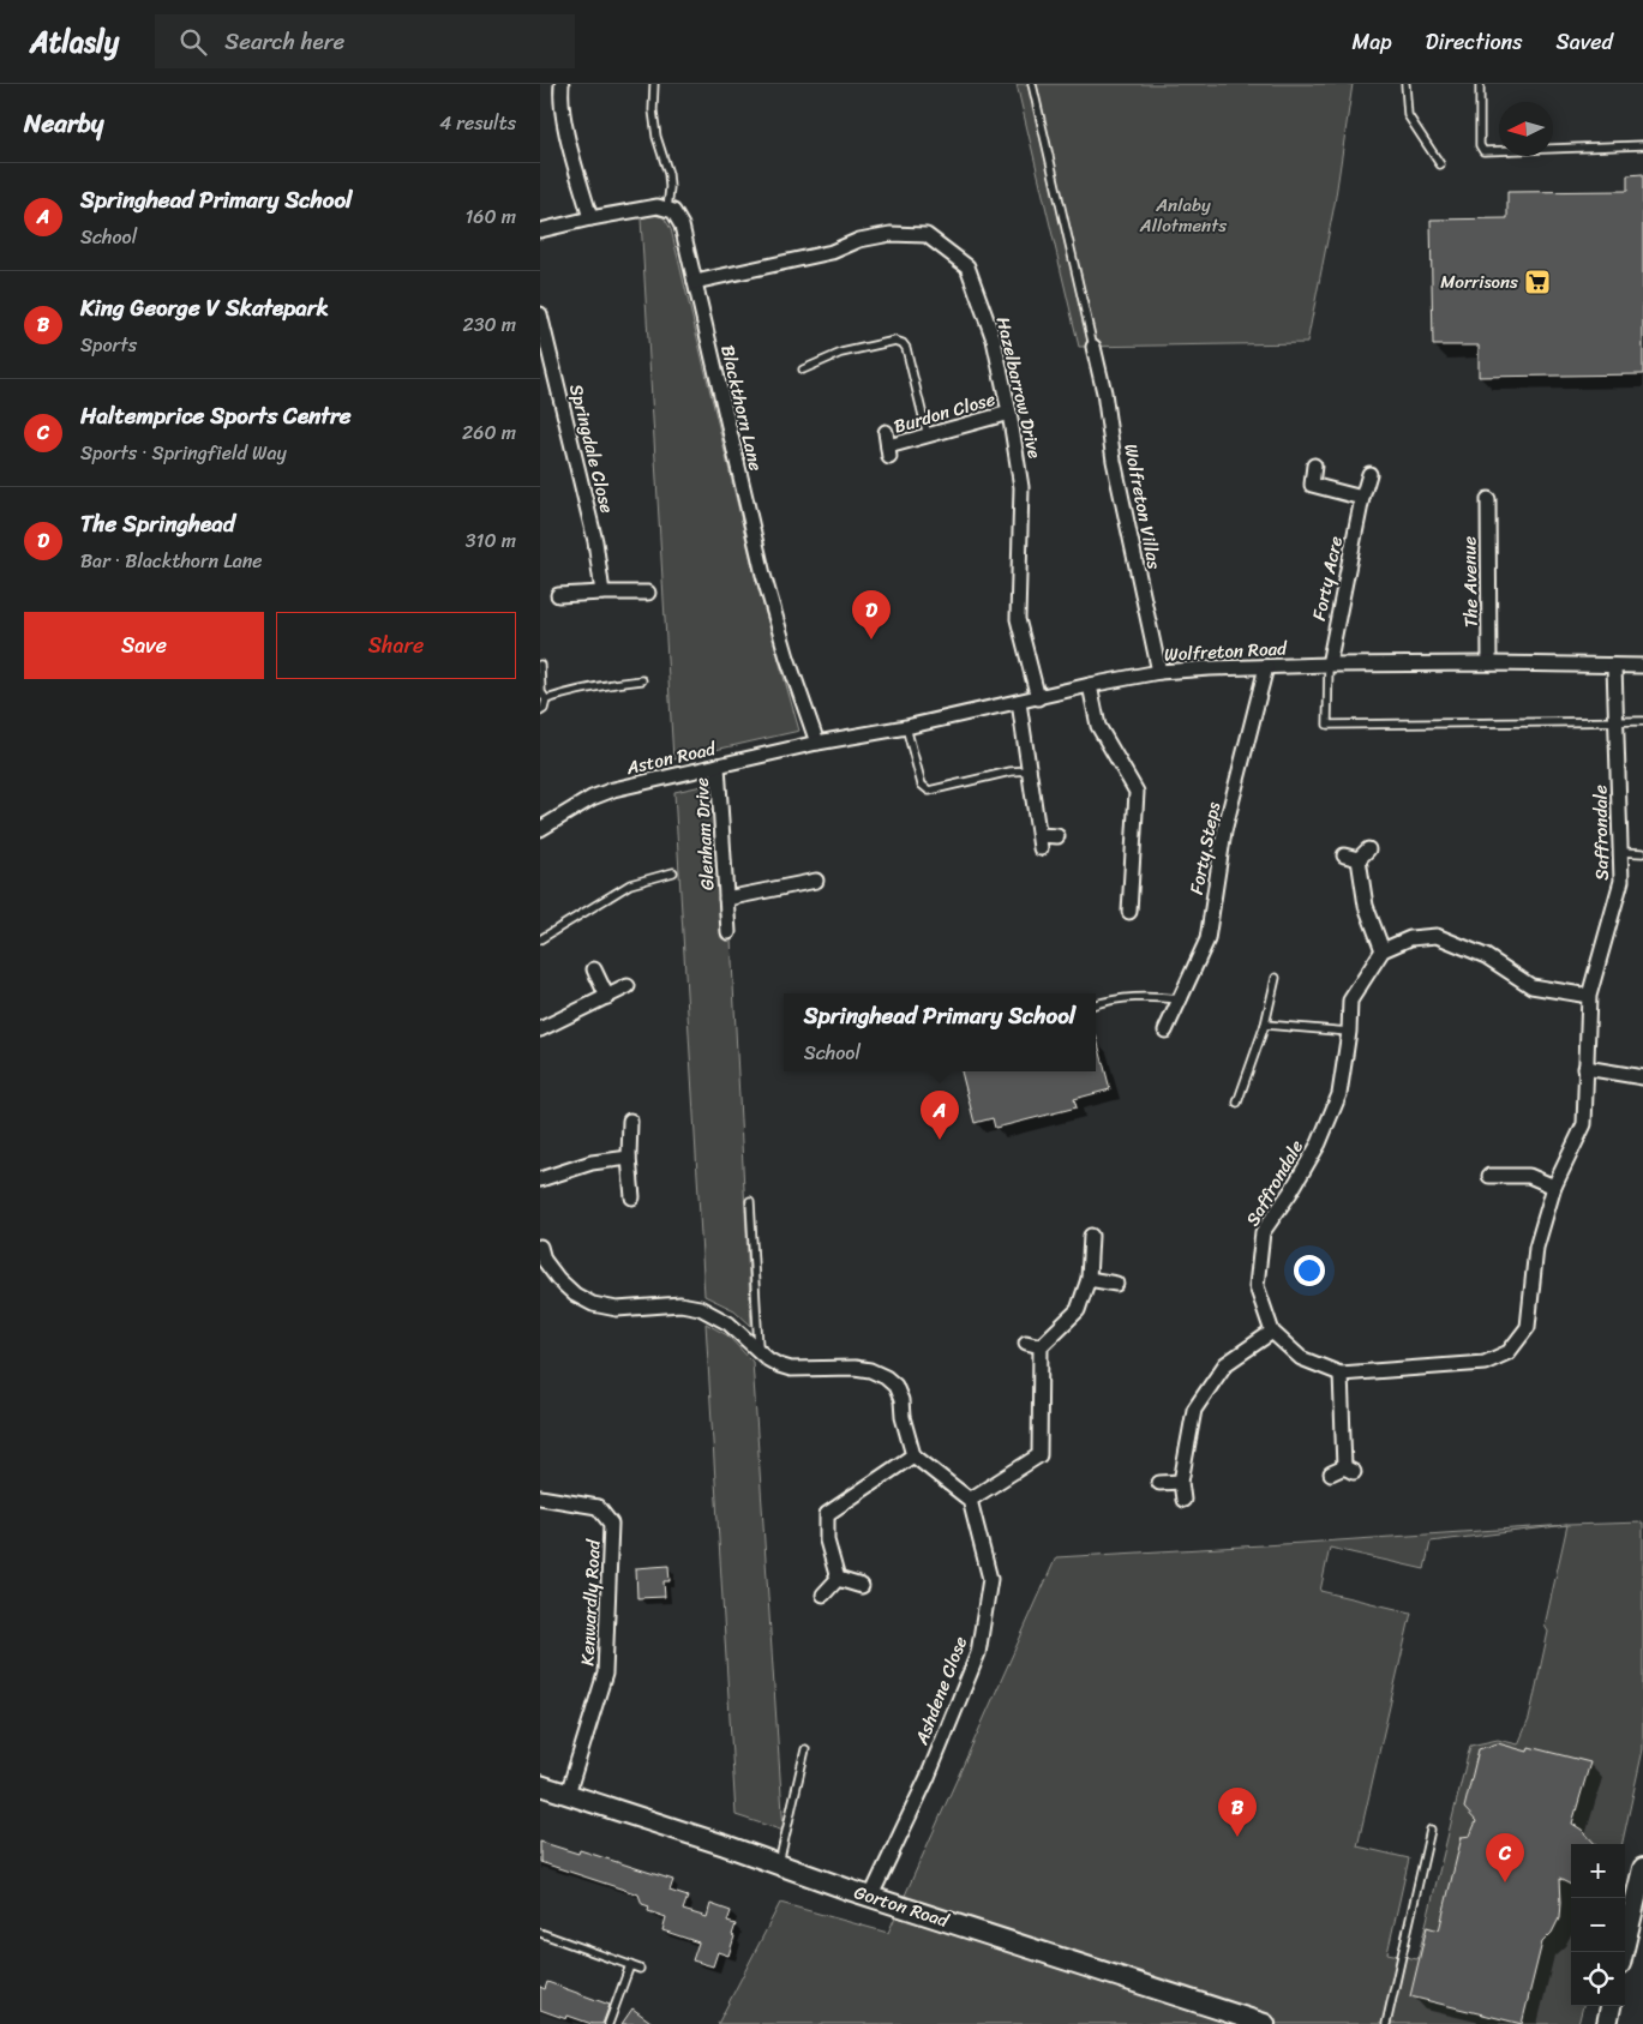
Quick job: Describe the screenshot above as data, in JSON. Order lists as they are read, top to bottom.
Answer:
{
  "streets": {
    "main road": ["Gorton Road"],
    "street": [
      "Hazelbarrow Drive",
      "Blackthorn Lane",
      "Burdon Close",
      "Springdale Close",
      "Wolfreton Villas",
      "Forty Acre",
      "The Avenue",
      "Wolfreton Road",
      "Aston Road",
      "Saffrondale",
      "Glenham Drive",
      "Forty Steps",
      "Kenwardly Road",
      "Ashdene Close"
    ]
  },
  "crossings": [
    ["Hazelbarrow Drive", "Blackthorn Lane"],
    ["Hazelbarrow Drive", "Burdon Close"],
    ["Hazelbarrow Drive", "Wolfreton Road"],
    ["Blackthorn Lane", "Wolfreton Road"],
    ["Blackthorn Lane", "Aston Road"],
    ["Wolfreton Villas", "Wolfreton Road"],
    ["Forty Acre", "Wolfreton Road"],
    ["The Avenue", "Wolfreton Road"],
    ["Wolfreton Road", "Aston Road"],
    ["Wolfreton Road", "Saffrondale"],
    ["Wolfreton Road", "Forty Steps"],
    ["Aston Road", "Glenham Drive"],
    ["Kenwardly Road", "Gorton Road"],
    ["Ashdene Close", "Gorton Road"]
  ],
  "parks": ["Anlaby Allotments"],
  "places": {
    "supermarket": ["Morrisons"]
  },
  "north": "left",
  "page": {
    "header": "Atlasly",
    "search": "Search here",
    "nav": ["Map", "Directions", "Saved"],
    "heading": ["Nearby", "4 results"],
    "list": [
      {
        "mark": "A",
        "name": "Springhead Primary School",
        "note": "School",
        "value": "160 m"
      },
      {
        "mark": "B",
        "name": "King George V Skatepark",
        "note": "Sports",
        "value": "230 m"
      },
      {
        "mark": "C",
        "name": "Haltemprice Sports Centre",
        "note": "Sports · Springfield Way",
        "value": "260 m"
      },
      {
        "mark": "D",
        "name": "The Springhead",
        "note": "Bar · Blackthorn Lane",
        "value": "310 m"
      }
    ],
    "pins": [
      "D",
      "A",
      "B",
      "C"
    ],
    "buttons": ["Save", "Share"],
    "popup": ["Springhead Primary School", "School"],
    "map_buttons": ["+", "−"]
  }
}
